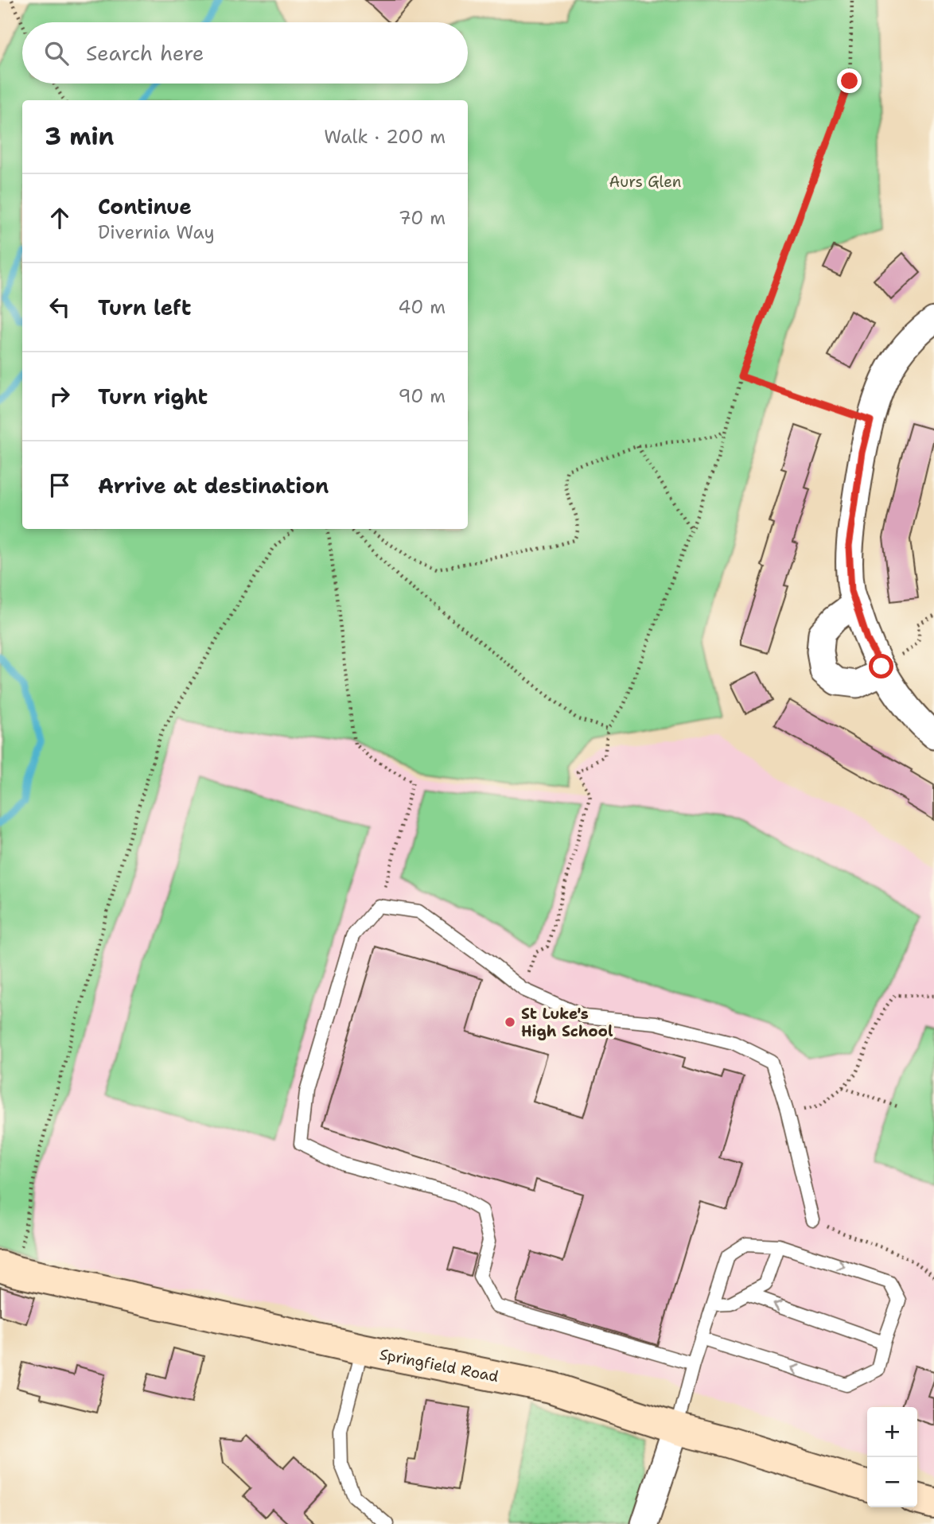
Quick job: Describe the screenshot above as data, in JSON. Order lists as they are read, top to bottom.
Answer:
{
  "streets": {
    "street": ["Springfield Road"]
  },
  "parks": ["Aurs Glen"],
  "places": ["St Luke's High School"],
  "page": {
    "search": "Search here",
    "heading": ["3 min", "Walk · 200 m"],
    "list": [
      ["Continue", "Divernia Way", "70 m"],
      ["Turn left", "40 m"],
      ["Turn right", "90 m"],
      "Arrive at destination"
    ],
    "map_buttons": ["+", "−"]
  }
}
